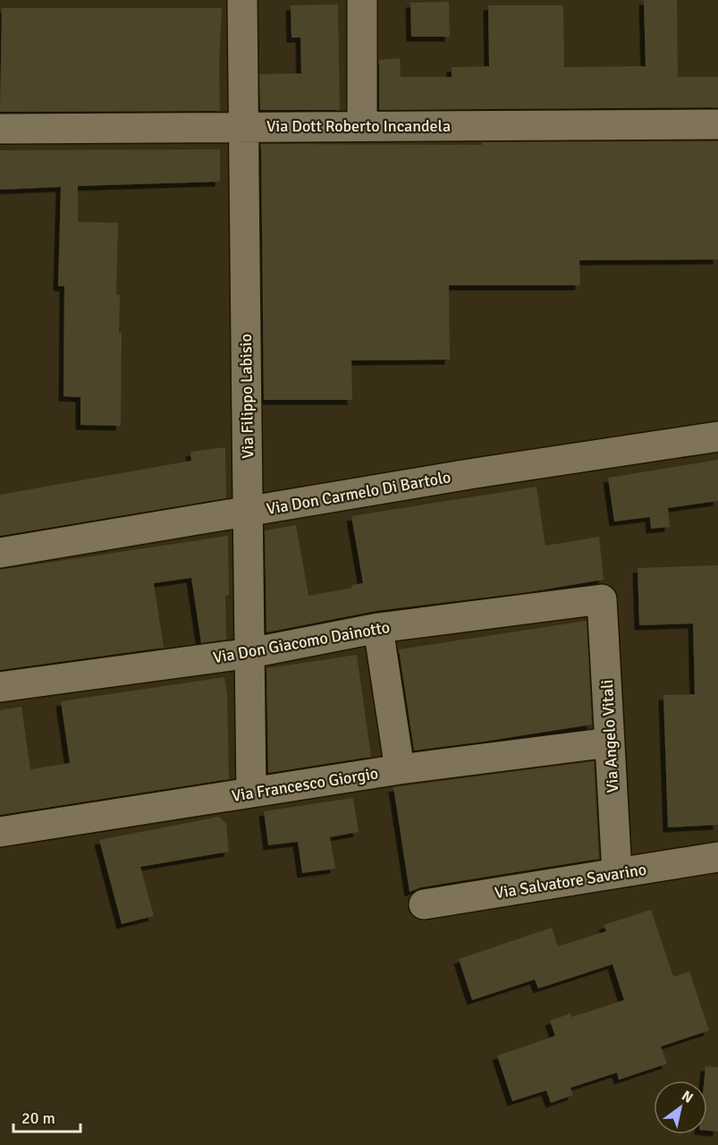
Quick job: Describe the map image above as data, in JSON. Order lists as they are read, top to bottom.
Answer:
{
  "streets": {
    "street": [
      "Via Dott Roberto Incandela",
      "Via Filippo Labisio",
      "Via Don Carmelo Di Bartolo",
      "Via Don Giacomo Dainotto",
      "Via Angelo Vitali",
      "Via Francesco Giorgio",
      "Via Salvatore Savarino"
    ]
  },
  "crossings": [
    ["Via Dott Roberto Incandela", "Via Filippo Labisio"],
    ["Via Filippo Labisio", "Via Don Carmelo Di Bartolo"],
    ["Via Filippo Labisio", "Via Don Giacomo Dainotto"],
    ["Via Filippo Labisio", "Via Francesco Giorgio"],
    ["Via Don Giacomo Dainotto", "Via Angelo Vitali"],
    ["Via Angelo Vitali", "Via Francesco Giorgio"],
    ["Via Angelo Vitali", "Via Salvatore Savarino"]
  ],
  "scale_bar": "20 m",
  "north": "top right"
}
